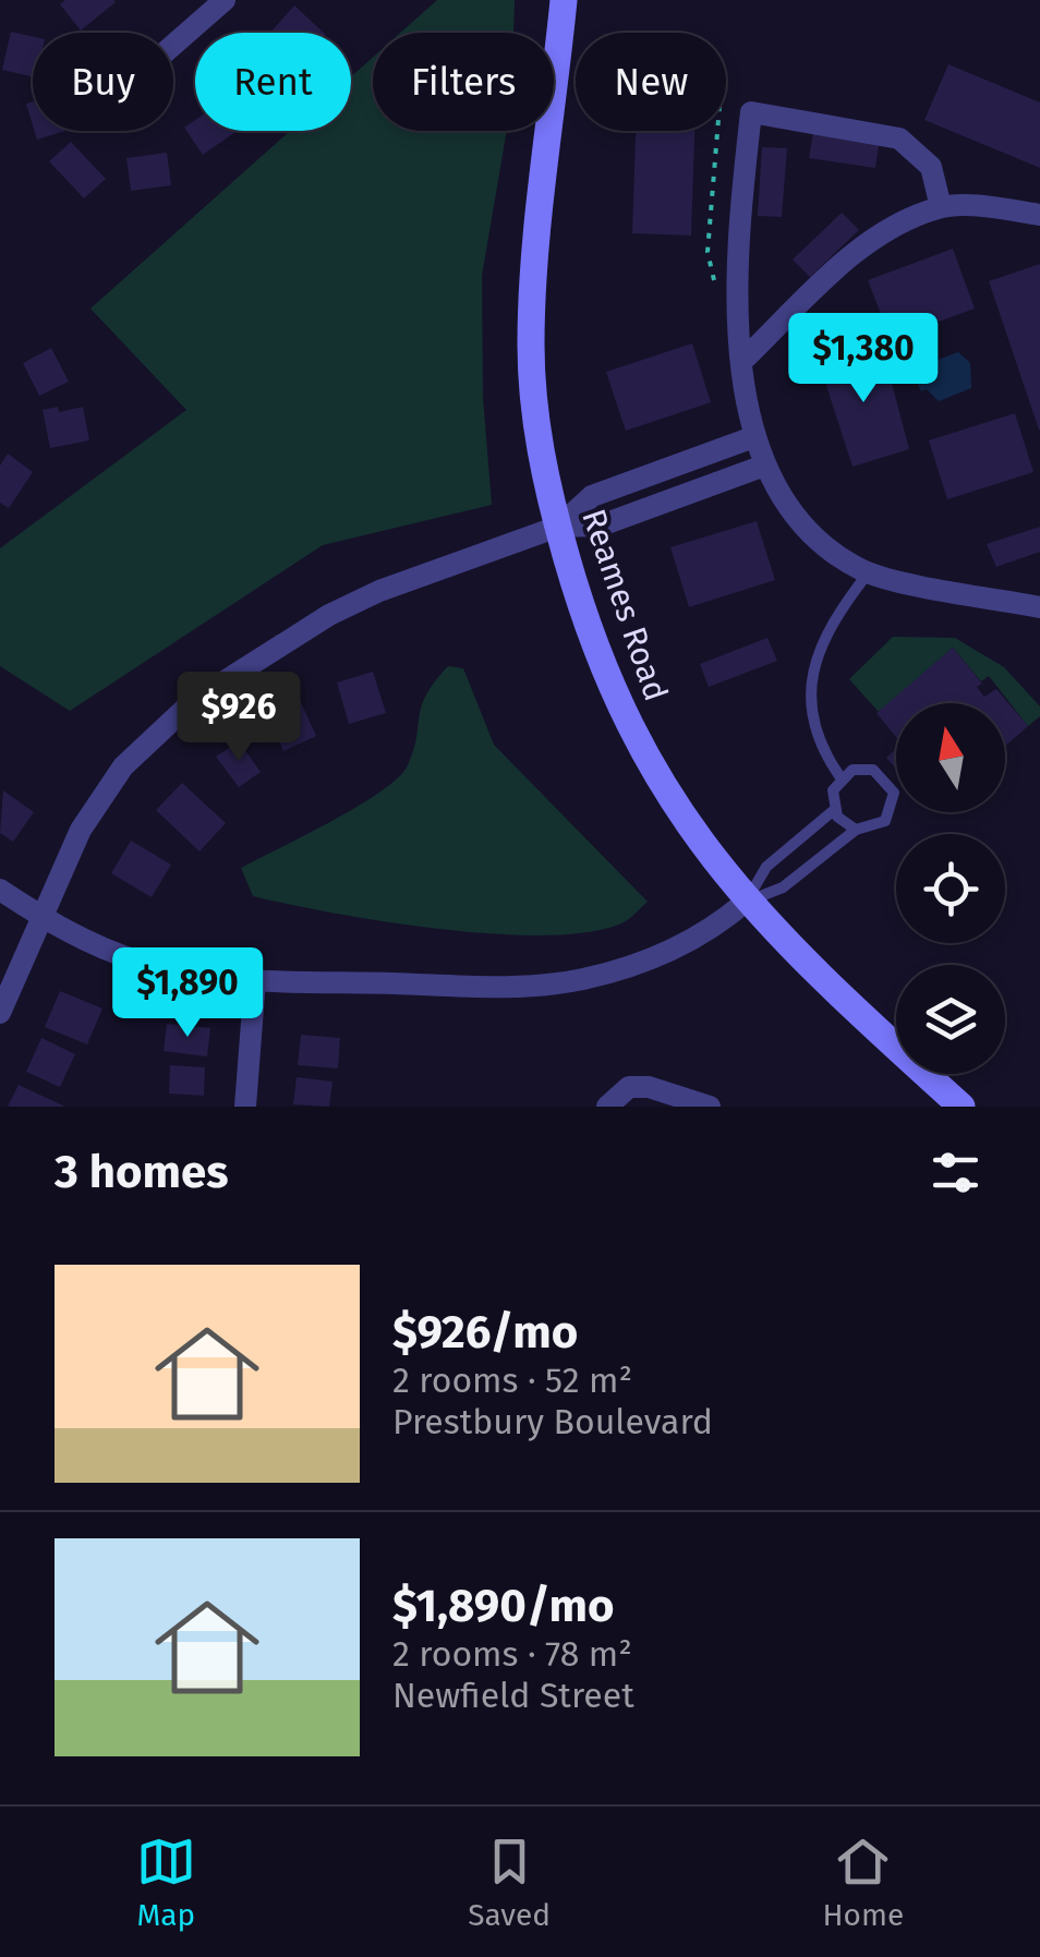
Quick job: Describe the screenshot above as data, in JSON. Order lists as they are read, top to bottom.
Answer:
{
  "streets": {
    "main road": ["Reames Road"]
  },
  "north": "top",
  "page": {
    "chip": [
      "Buy",
      "Rent",
      "Filters",
      "New"
    ],
    "price": ["$1,380", "$926", "$1,890"],
    "heading": "3 homes",
    "list": [
      {
        "name": "$926/mo",
        "note": "2 rooms · 52 m² · Prestbury Boulevard"
      },
      {
        "name": "$1,890/mo",
        "note": "2 rooms · 78 m² · Newfield Street"
      }
    ],
    "tabs": ["Map", "Saved", "Home"]
  }
}
